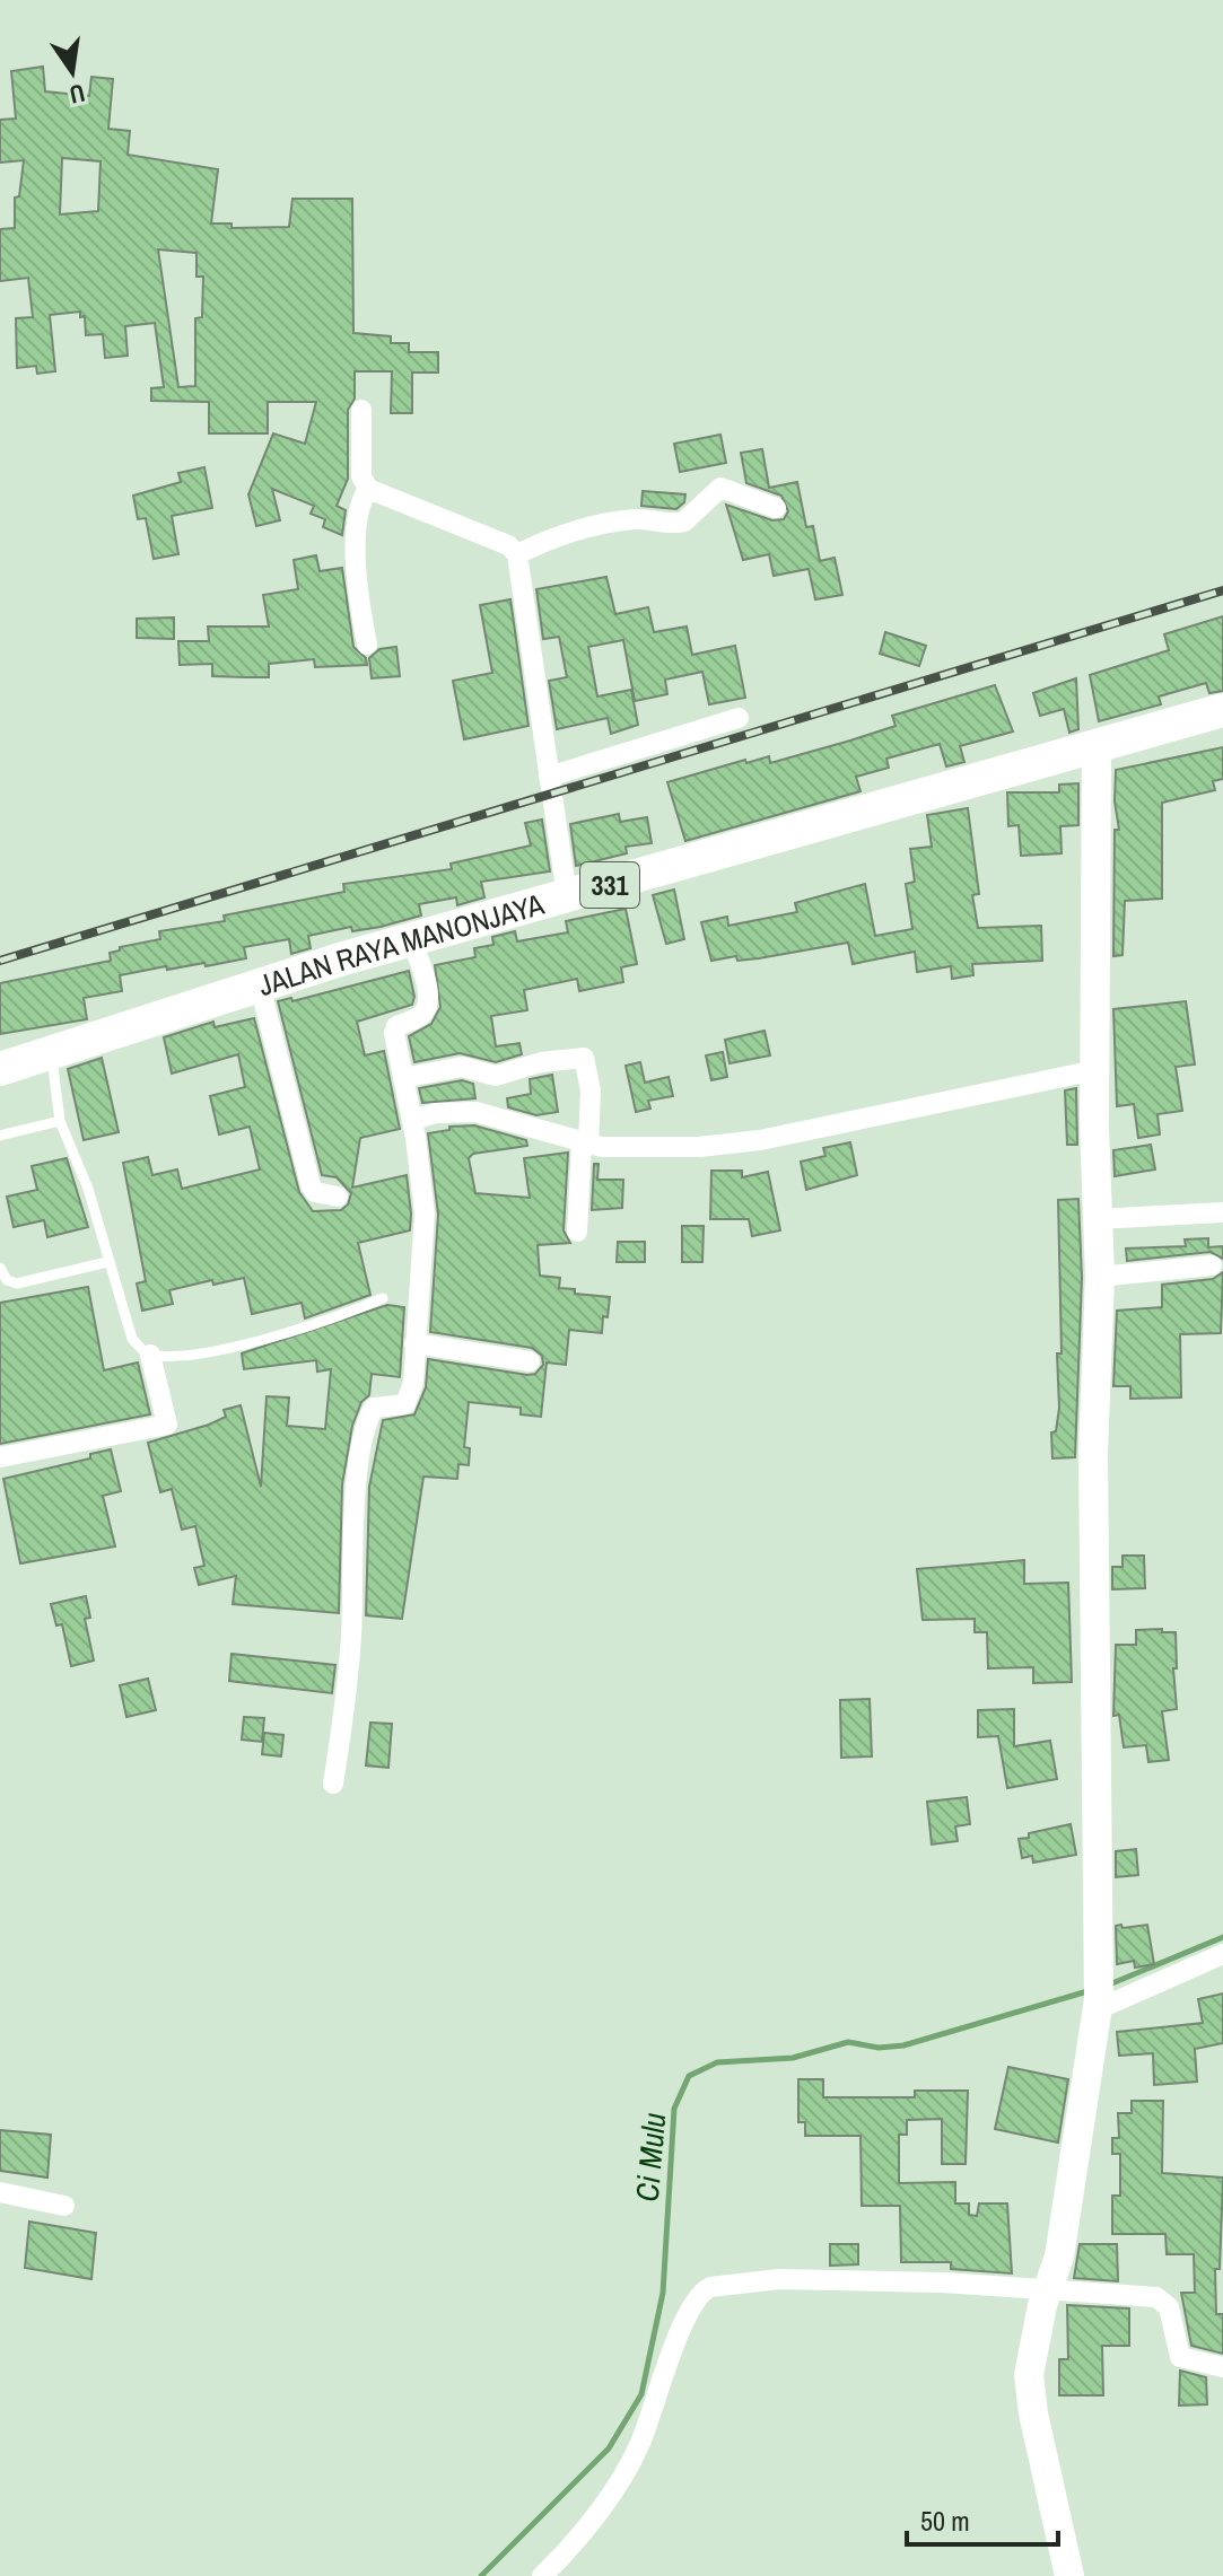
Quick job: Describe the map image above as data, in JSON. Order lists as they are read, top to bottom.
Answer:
{
  "streets": {
    "main road": ["331", "JALAN RAYA MANONJAYA"]
  },
  "water": ["Ci Mulu"],
  "scale_bar": "50 m",
  "north": "bottom"
}
